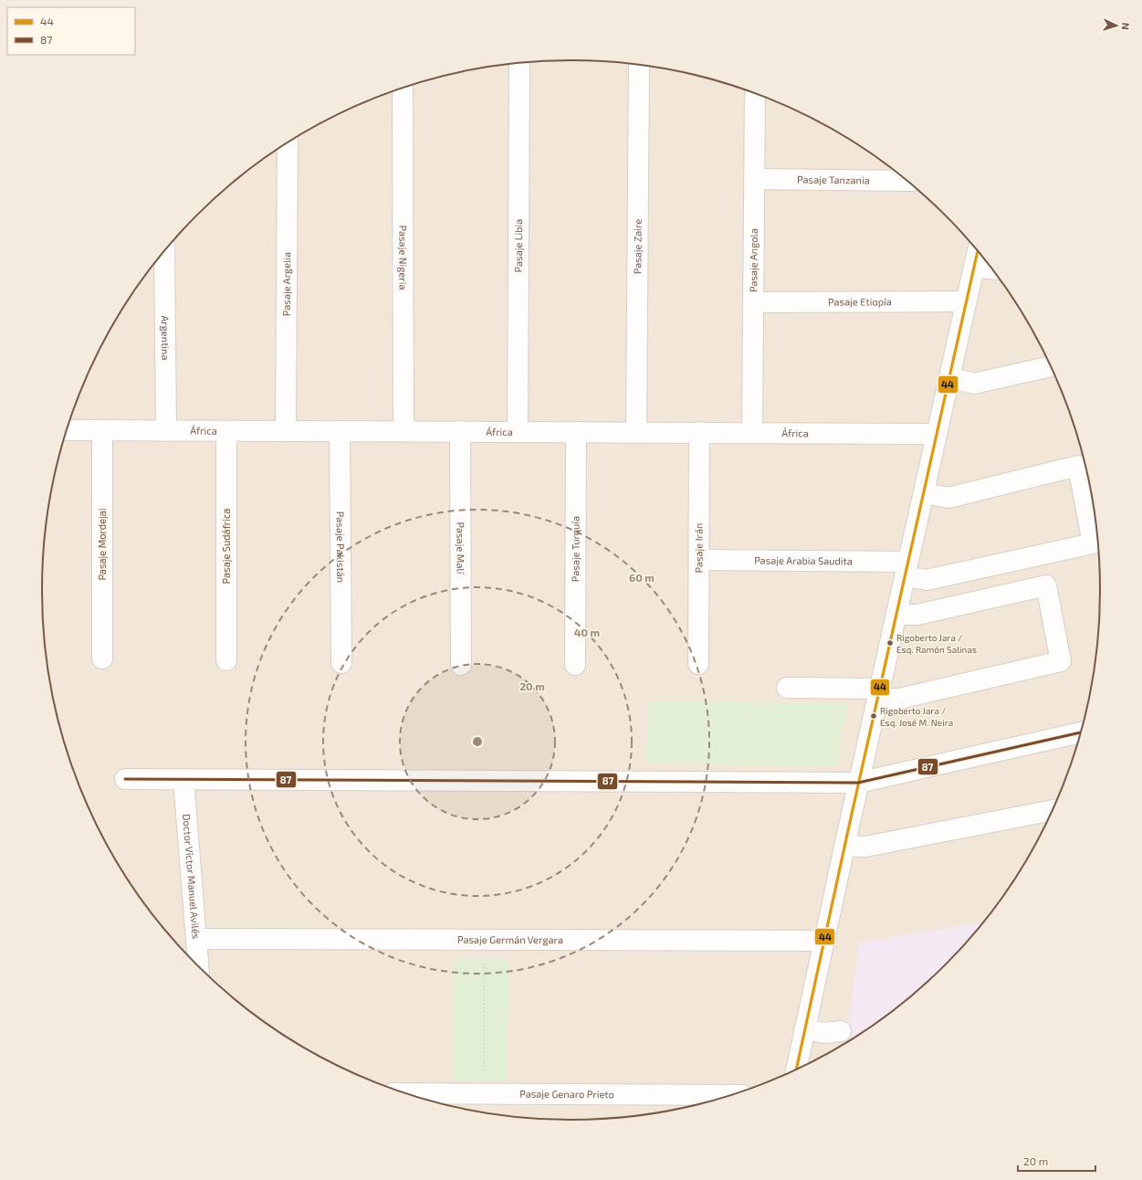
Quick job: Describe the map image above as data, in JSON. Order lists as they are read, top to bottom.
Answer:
{
  "streets": {
    "street": [
      "Pasaje Tanzania",
      "Pasaje Libia",
      "Pasaje Zaire",
      "Pasaje Nigeria",
      "Pasaje Angola",
      "Pasaje Argelia",
      "Pasaje Etiopía",
      "Argentina",
      "África",
      "Pasaje Mordejai",
      "Pasaje Sudáfrica",
      "Pasaje Pakistán",
      "Pasaje Malí",
      "Pasaje Irán",
      "Pasaje Turquía",
      "Pasaje Arabia Saudita",
      "Doctor Víctor Manuel Avilés",
      "Pasaje Germán Vergara",
      "Pasaje Genaro Prieto"
    ]
  },
  "crossings": [
    ["Pasaje Tanzania", "Pasaje Angola"],
    ["Pasaje Libia", "África"],
    ["Pasaje Zaire", "África"],
    ["Pasaje Nigeria", "África"],
    ["Pasaje Angola", "Pasaje Etiopía"],
    ["Pasaje Angola", "África"],
    ["Pasaje Argelia", "África"],
    ["Argentina", "África"],
    ["África", "Pasaje Mordejai"],
    ["África", "Pasaje Sudáfrica"],
    ["África", "Pasaje Pakistán"],
    ["África", "Pasaje Malí"],
    ["África", "Pasaje Irán"],
    ["África", "Pasaje Turquía"],
    ["Pasaje Irán", "Pasaje Arabia Saudita"],
    ["Doctor Víctor Manuel Avilés", "Pasaje Germán Vergara"]
  ],
  "places": ["Rigoberto Jara / Esq. Ramón Salinas", "Rigoberto Jara / Esq. José M. Neira"],
  "lines": ["transit line 44", "transit line 87"],
  "legend": ["44", "87"],
  "scale_bar": "20 m",
  "north": "right",
  "rings": ["60 m", "40 m", "20 m"]
}
